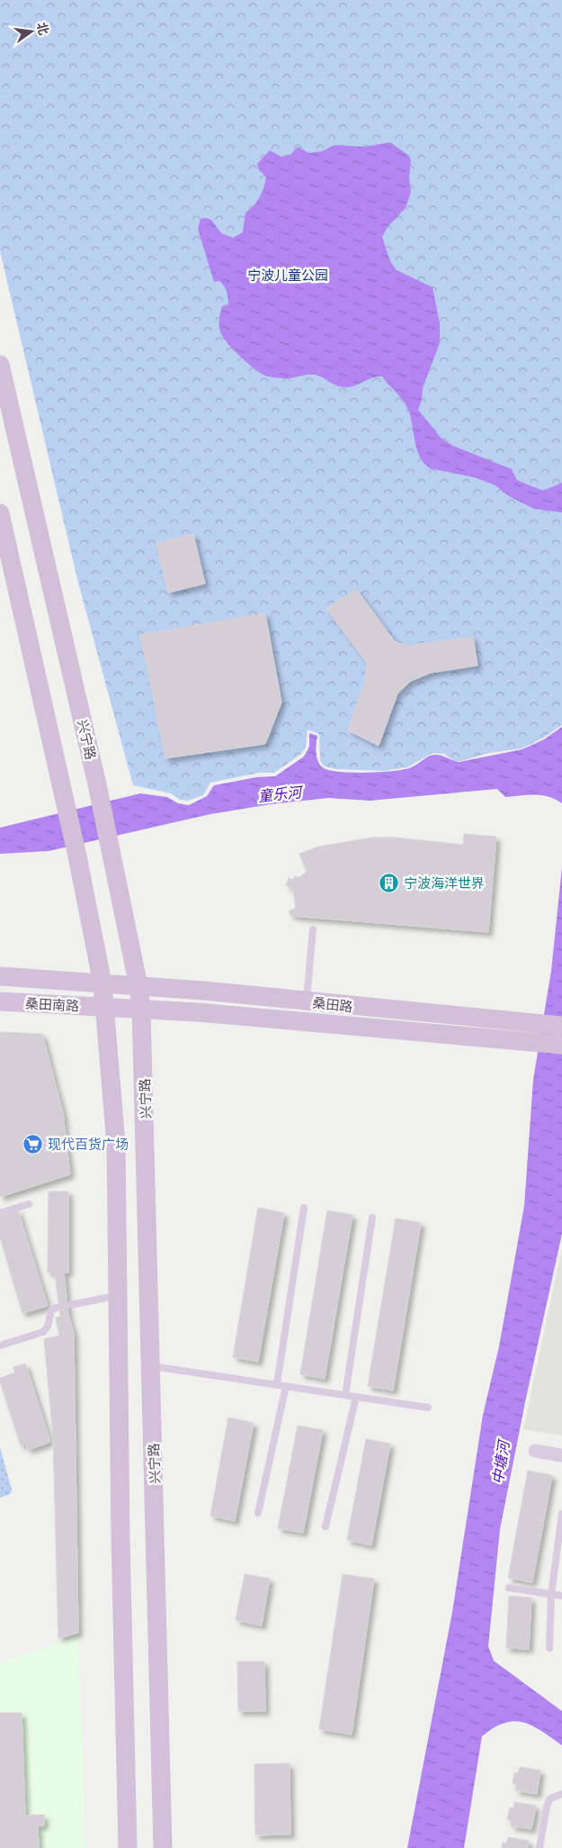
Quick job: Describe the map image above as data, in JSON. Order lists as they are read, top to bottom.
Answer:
{
  "streets": {
    "main road": ["兴宁路", "桑田南路", "桑田路"]
  },
  "crossings": [
    ["兴宁路", "桑田路"],
    ["桑田南路", "桑田路"]
  ],
  "water": ["童乐河", "中塘河"],
  "parks": ["宁波儿童公园"],
  "places": {
    "building": ["宁波海洋世界"],
    "supermarket": ["现代百货广场"]
  },
  "north": "right"
}
